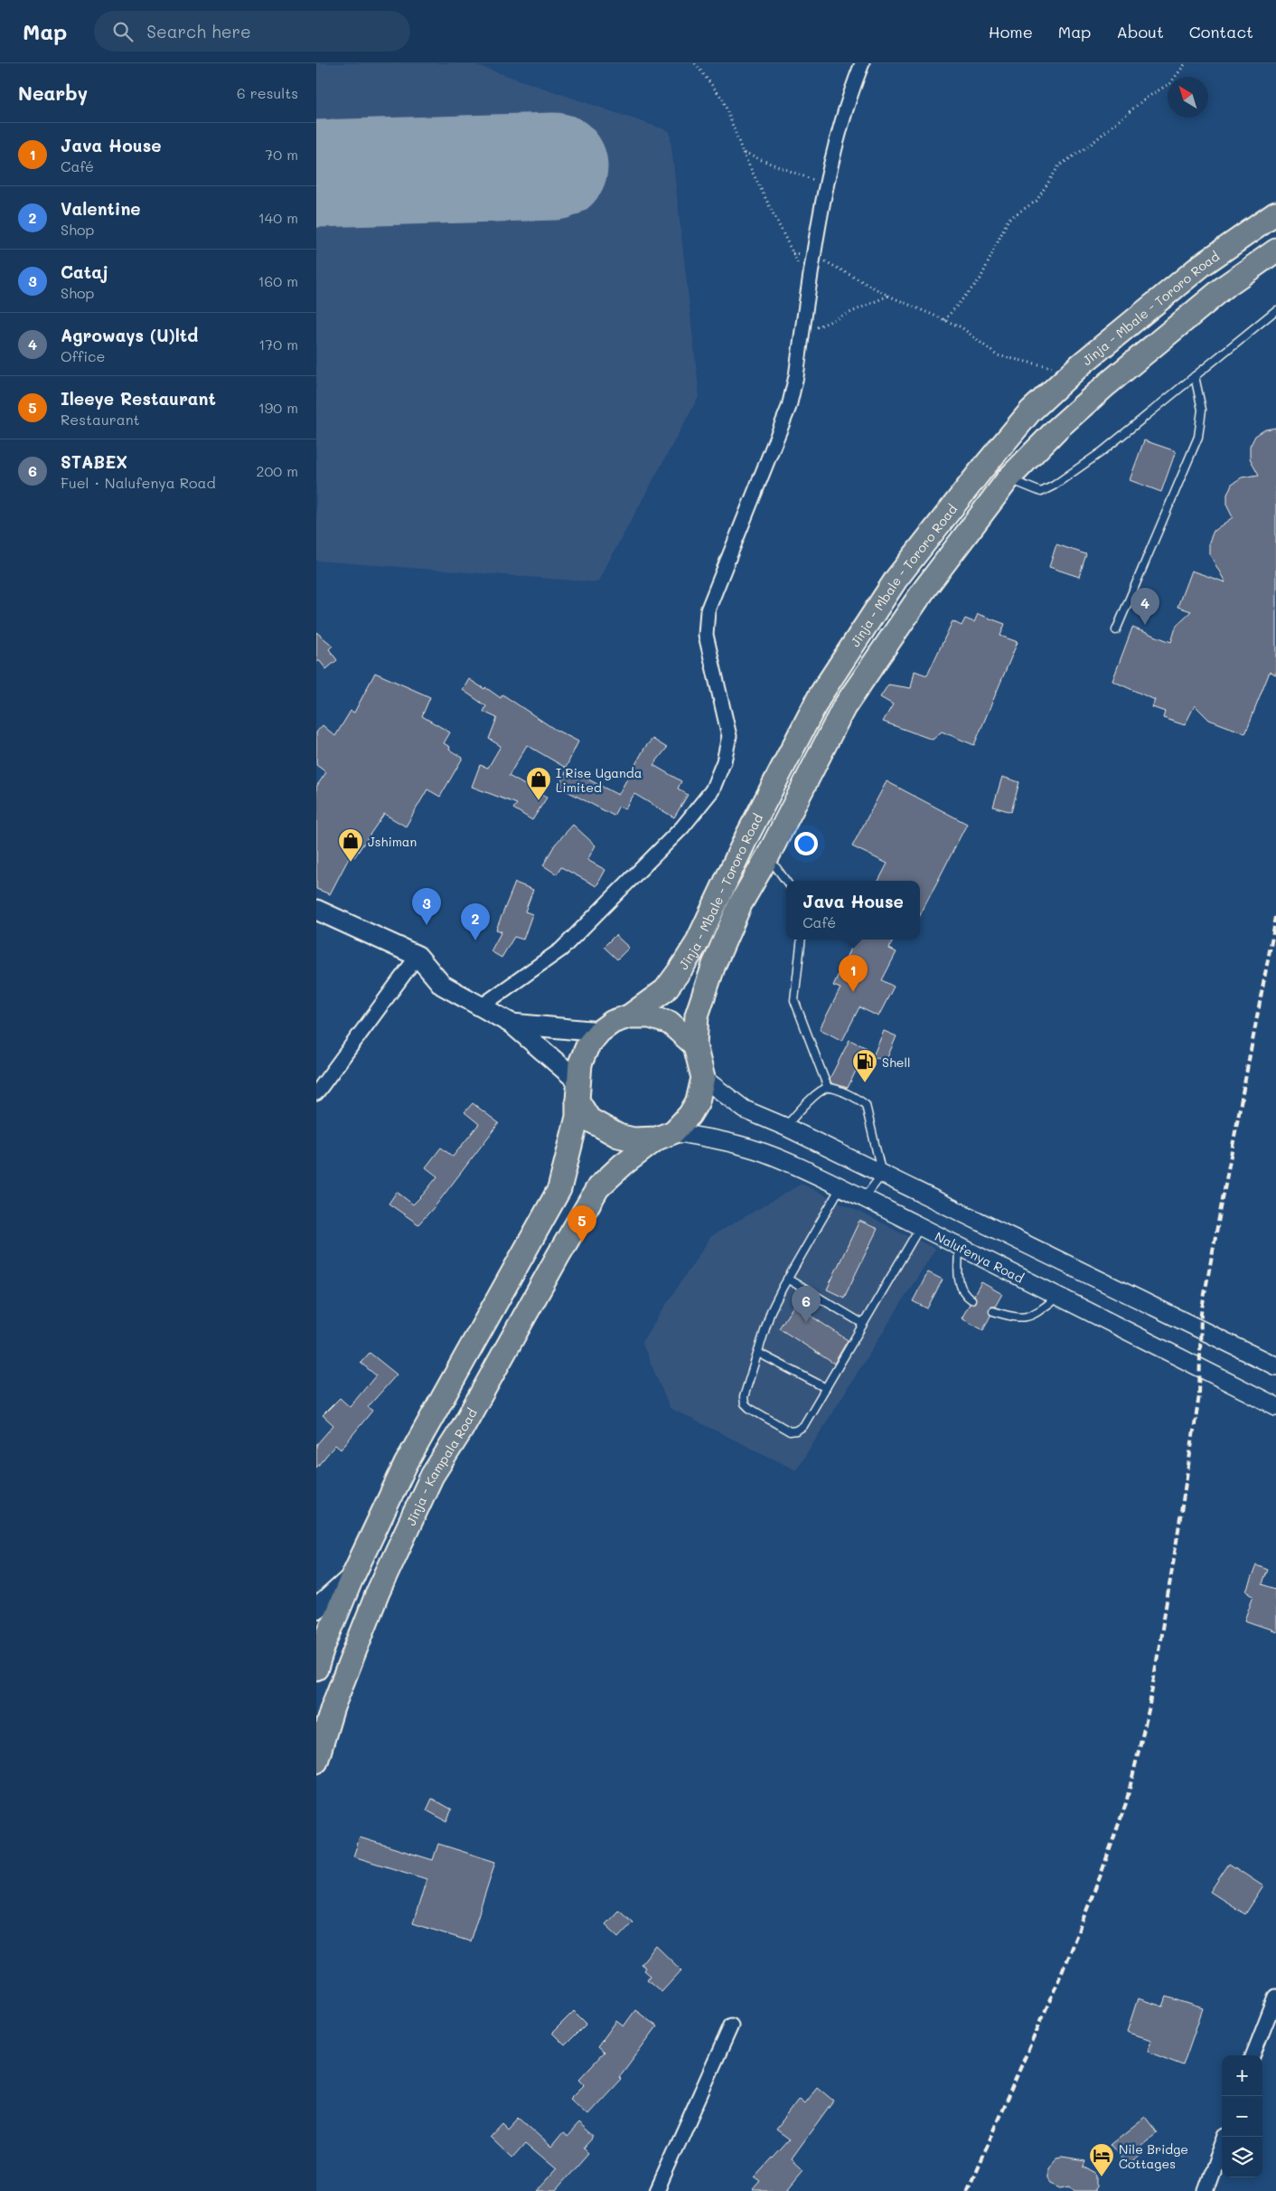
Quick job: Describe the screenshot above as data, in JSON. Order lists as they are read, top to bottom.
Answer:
{
  "streets": {
    "highway": ["Jinja - Mbale - Tororo Road", "Jinja - Kampala Road"],
    "street": ["Nalufenya Road"]
  },
  "crossings": [
    ["Jinja - Mbale - Tororo Road", "Nalufenya Road"],
    ["Jinja - Mbale - Tororo Road", "Jinja - Kampala Road"],
    ["Nalufenya Road", "Jinja - Kampala Road"]
  ],
  "places": {
    "shop": ["I Rise Uganda Limited", "Jshiman"],
    "fuel station": ["Shell"],
    "hotel": ["Nile Bridge Cottages"]
  },
  "north": "top left",
  "page": {
    "header": "Map",
    "search": "Search here",
    "nav": [
      "Home",
      "Map",
      "About",
      "Contact"
    ],
    "heading": ["Nearby", "6 results"],
    "list": [
      {
        "mark": "1",
        "name": "Java House",
        "note": "Café",
        "value": "70 m"
      },
      {
        "mark": "2",
        "name": "Valentine",
        "note": "Shop",
        "value": "140 m"
      },
      {
        "mark": "3",
        "name": "Cataj",
        "note": "Shop",
        "value": "160 m"
      },
      {
        "mark": "4",
        "name": "Agroways (U)ltd",
        "note": "Office",
        "value": "170 m"
      },
      {
        "mark": "5",
        "name": "Ileeye Restaurant",
        "note": "Restaurant",
        "value": "190 m"
      },
      {
        "mark": "6",
        "name": "STABEX",
        "note": "Fuel · Nalufenya Road",
        "value": "200 m"
      }
    ],
    "pins": [
      "4",
      "3",
      "2",
      "1",
      "5",
      "6"
    ],
    "popup": ["Java House", "Café"],
    "map_buttons": ["+", "−"]
  }
}
